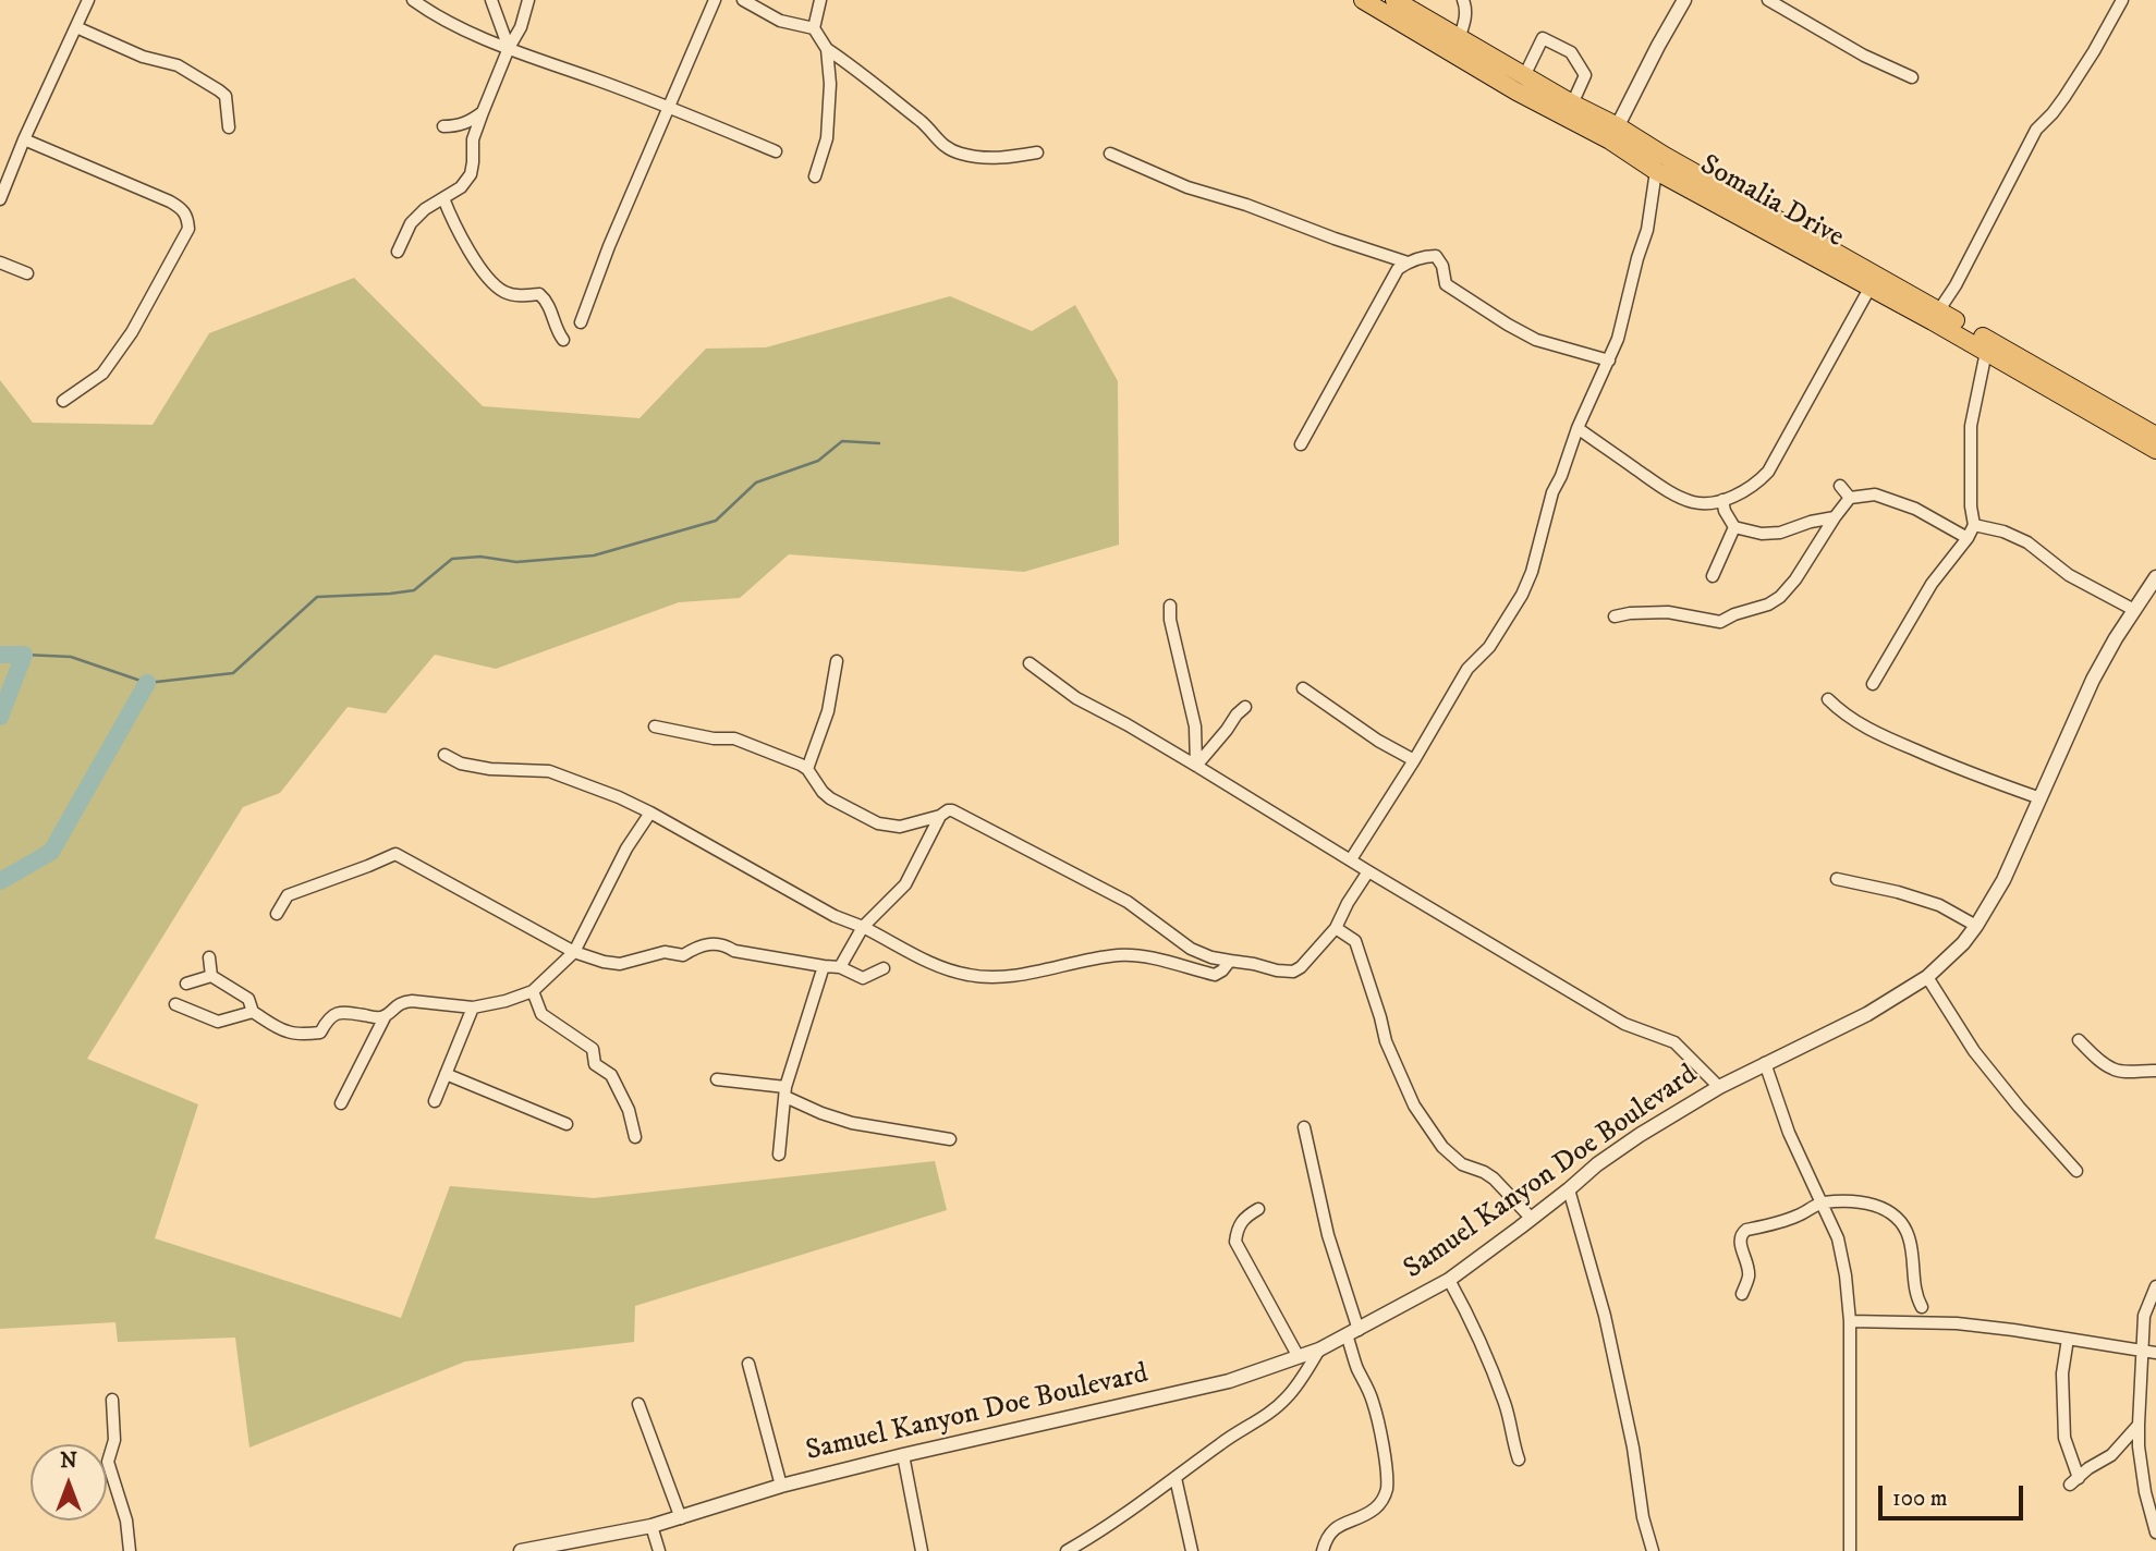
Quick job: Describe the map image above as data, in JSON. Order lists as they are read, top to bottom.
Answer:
{
  "streets": {
    "main road": ["Somalia Drive"],
    "street": ["Samuel Kanyon Doe Boulevard"]
  },
  "scale_bar": "100 m",
  "north": "top"
}
